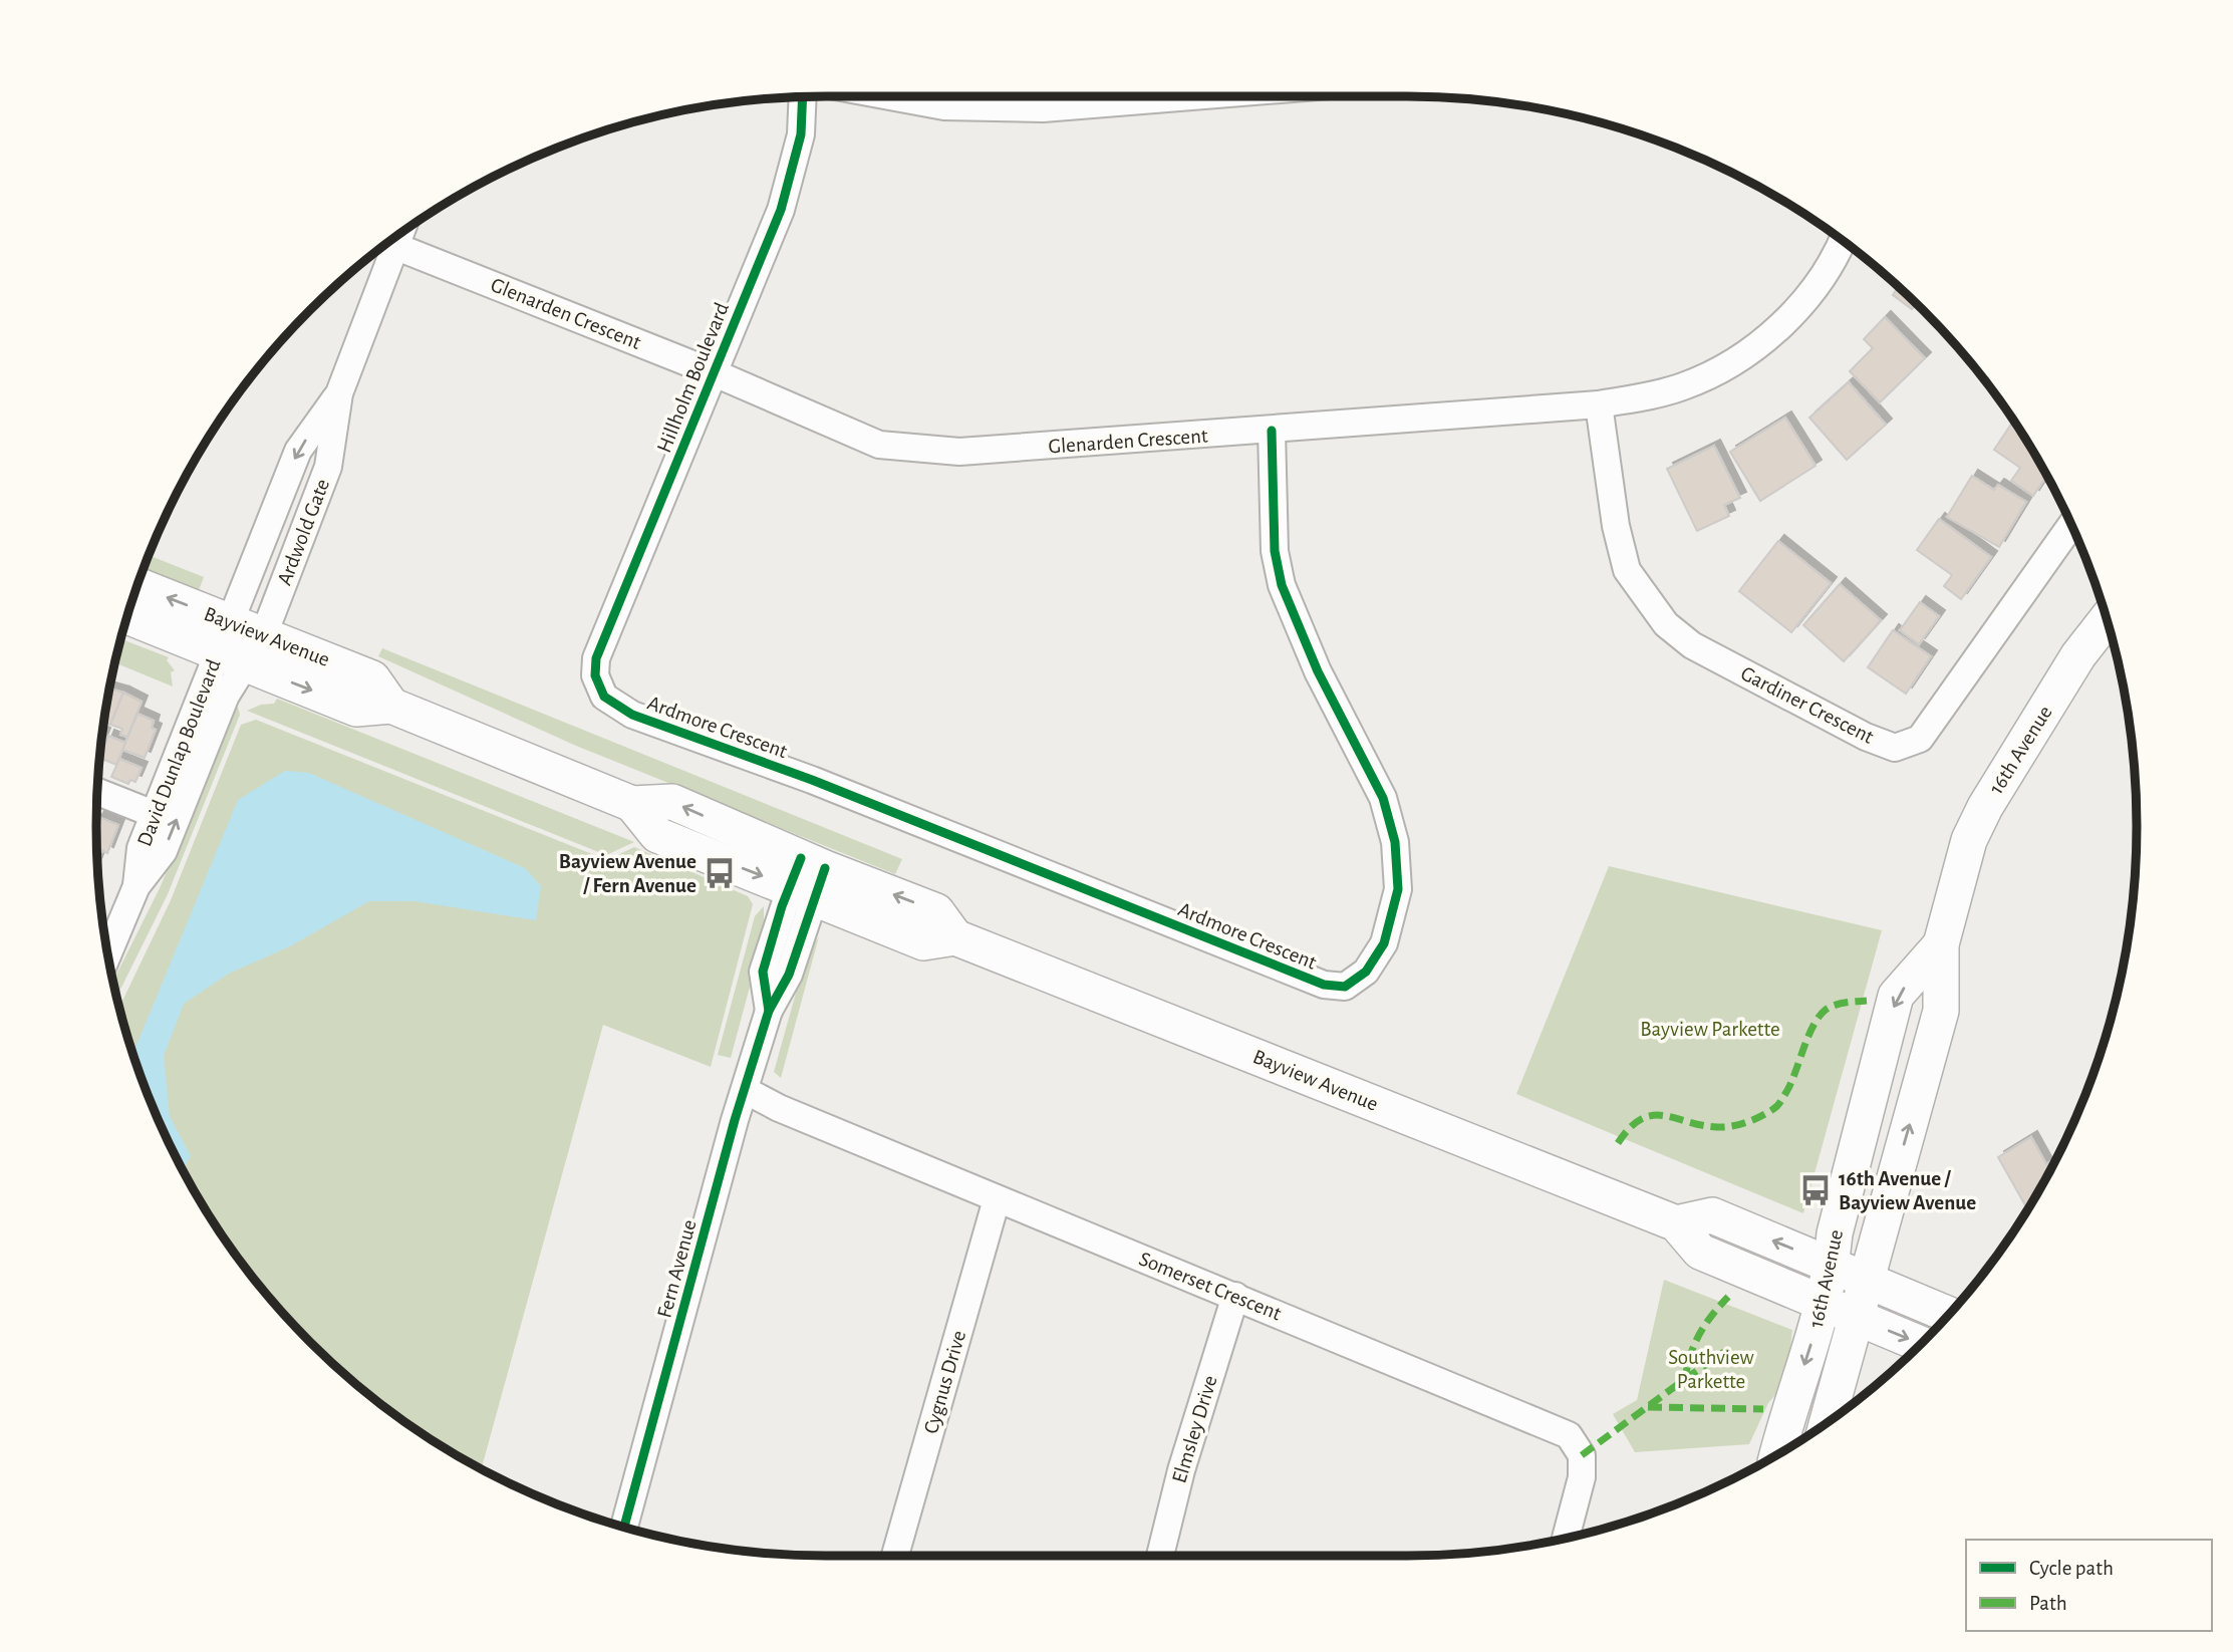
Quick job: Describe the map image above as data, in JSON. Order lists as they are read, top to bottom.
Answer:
{
  "streets": {
    "main road": ["Bayview Avenue", "16th Avenue"],
    "street": [
      "Glenarden Crescent",
      "Hillholm Boulevard",
      "Ardwold Gate",
      "Gardiner Crescent",
      "Ardmore Crescent",
      "David Dunlap Boulevard",
      "Fern Avenue",
      "Somerset Crescent",
      "Cygnus Drive",
      "Elmsley Drive"
    ]
  },
  "crossings": [
    ["Glenarden Crescent", "Hillholm Boulevard"],
    ["Glenarden Crescent", "Ardwold Gate"],
    ["Glenarden Crescent", "Gardiner Crescent"],
    ["Glenarden Crescent", "Ardmore Crescent"],
    ["Hillholm Boulevard", "Ardmore Crescent"],
    ["Ardwold Gate", "Bayview Avenue"],
    ["Ardwold Gate", "David Dunlap Boulevard"],
    ["Bayview Avenue", "16th Avenue"],
    ["Bayview Avenue", "David Dunlap Boulevard"],
    ["Bayview Avenue", "Fern Avenue"],
    ["Fern Avenue", "Somerset Crescent"],
    ["Somerset Crescent", "Cygnus Drive"],
    ["Somerset Crescent", "Elmsley Drive"]
  ],
  "parks": ["Bayview Parkette", "Southview Parkette"],
  "places": {
    "bus stop": ["Bayview Avenue / Fern Avenue", "16th Avenue / Bayview Avenue"]
  },
  "legend": ["Cycle path", "Path"]
}
